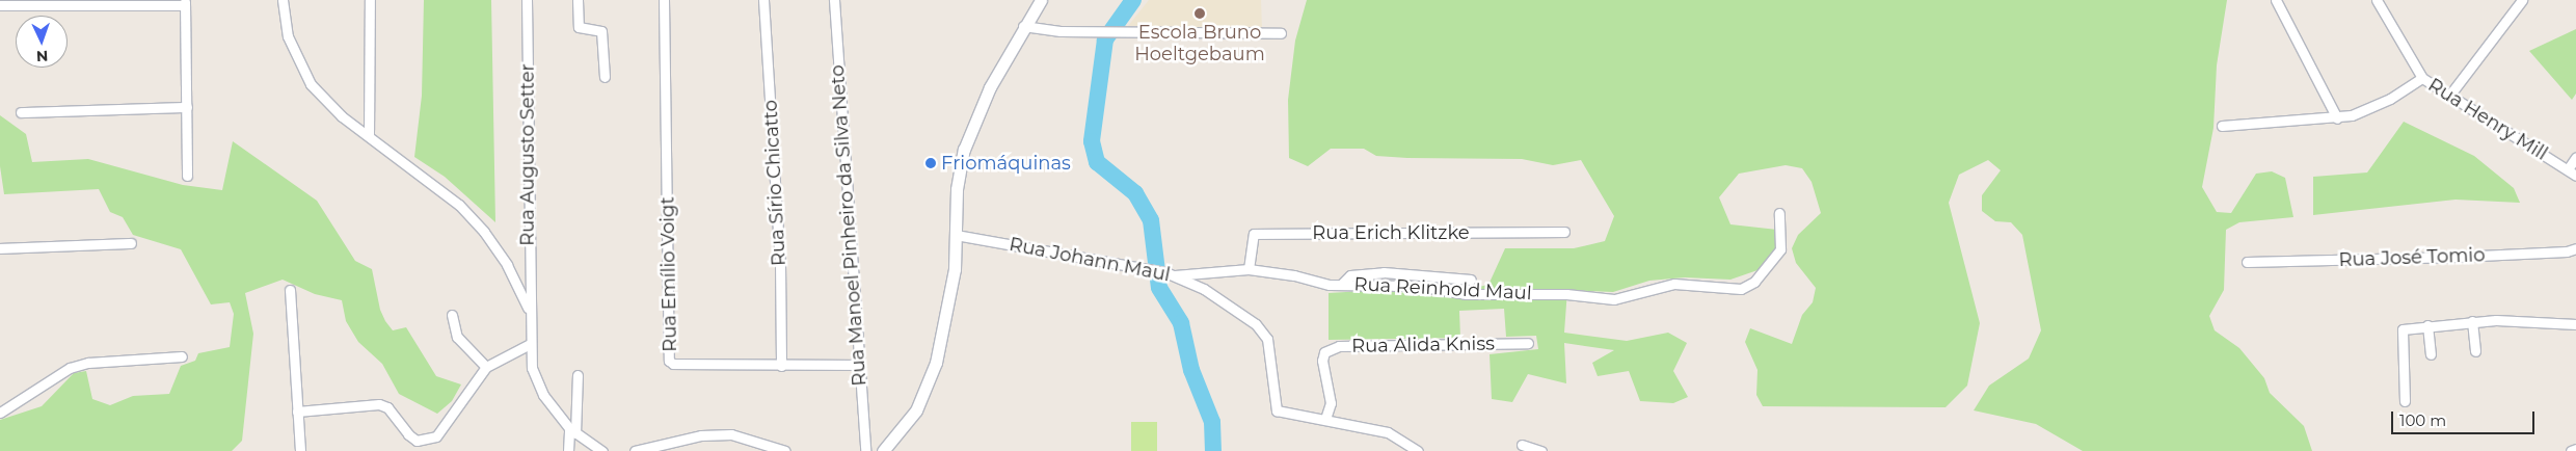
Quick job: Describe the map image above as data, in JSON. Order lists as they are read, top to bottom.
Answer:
{
  "streets": {
    "street": [
      "Rua Henry Mill",
      "Rua Augusto Setter",
      "Rua Sírio Chicatto",
      "Rua Manoel Pinheiro da Silva Neto",
      "Rua Erich Klitzke",
      "Rua José Tomio",
      "Rua Johann Maul",
      "Rua Emílio Voigt",
      "Rua Reinhold Maul",
      "Rua Alida Kniss"
    ]
  },
  "crossings": [
    ["Rua Sírio Chicatto", "Rua Emílio Voigt"],
    ["Rua Manoel Pinheiro da Silva Neto", "Rua Emílio Voigt"],
    ["Rua Erich Klitzke", "Rua Reinhold Maul"],
    ["Rua Johann Maul", "Rua Reinhold Maul"],
    ["Rua Johann Maul", "Rua Alida Kniss"]
  ],
  "places": ["Escola Bruno Hoeltgebaum", "Friomáquinas"],
  "scale_bar": "100 m",
  "north": "bottom"
}
